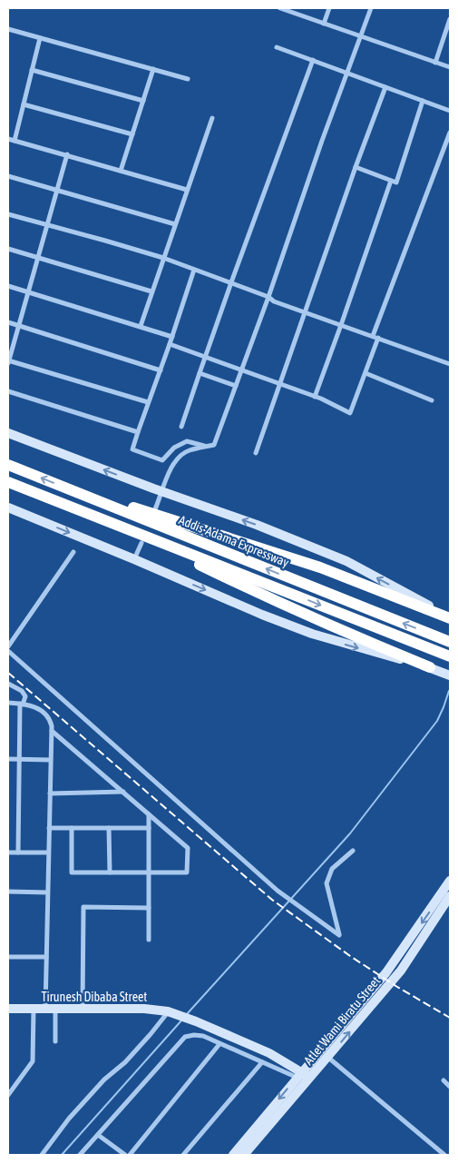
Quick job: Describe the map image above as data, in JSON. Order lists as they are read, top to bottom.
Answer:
{
  "streets": {
    "highway": ["Addis-Adama Expressway"],
    "main road": ["Tirunesh Dibaba Street", "Atlet Wami Biratu Street"]
  }
}
